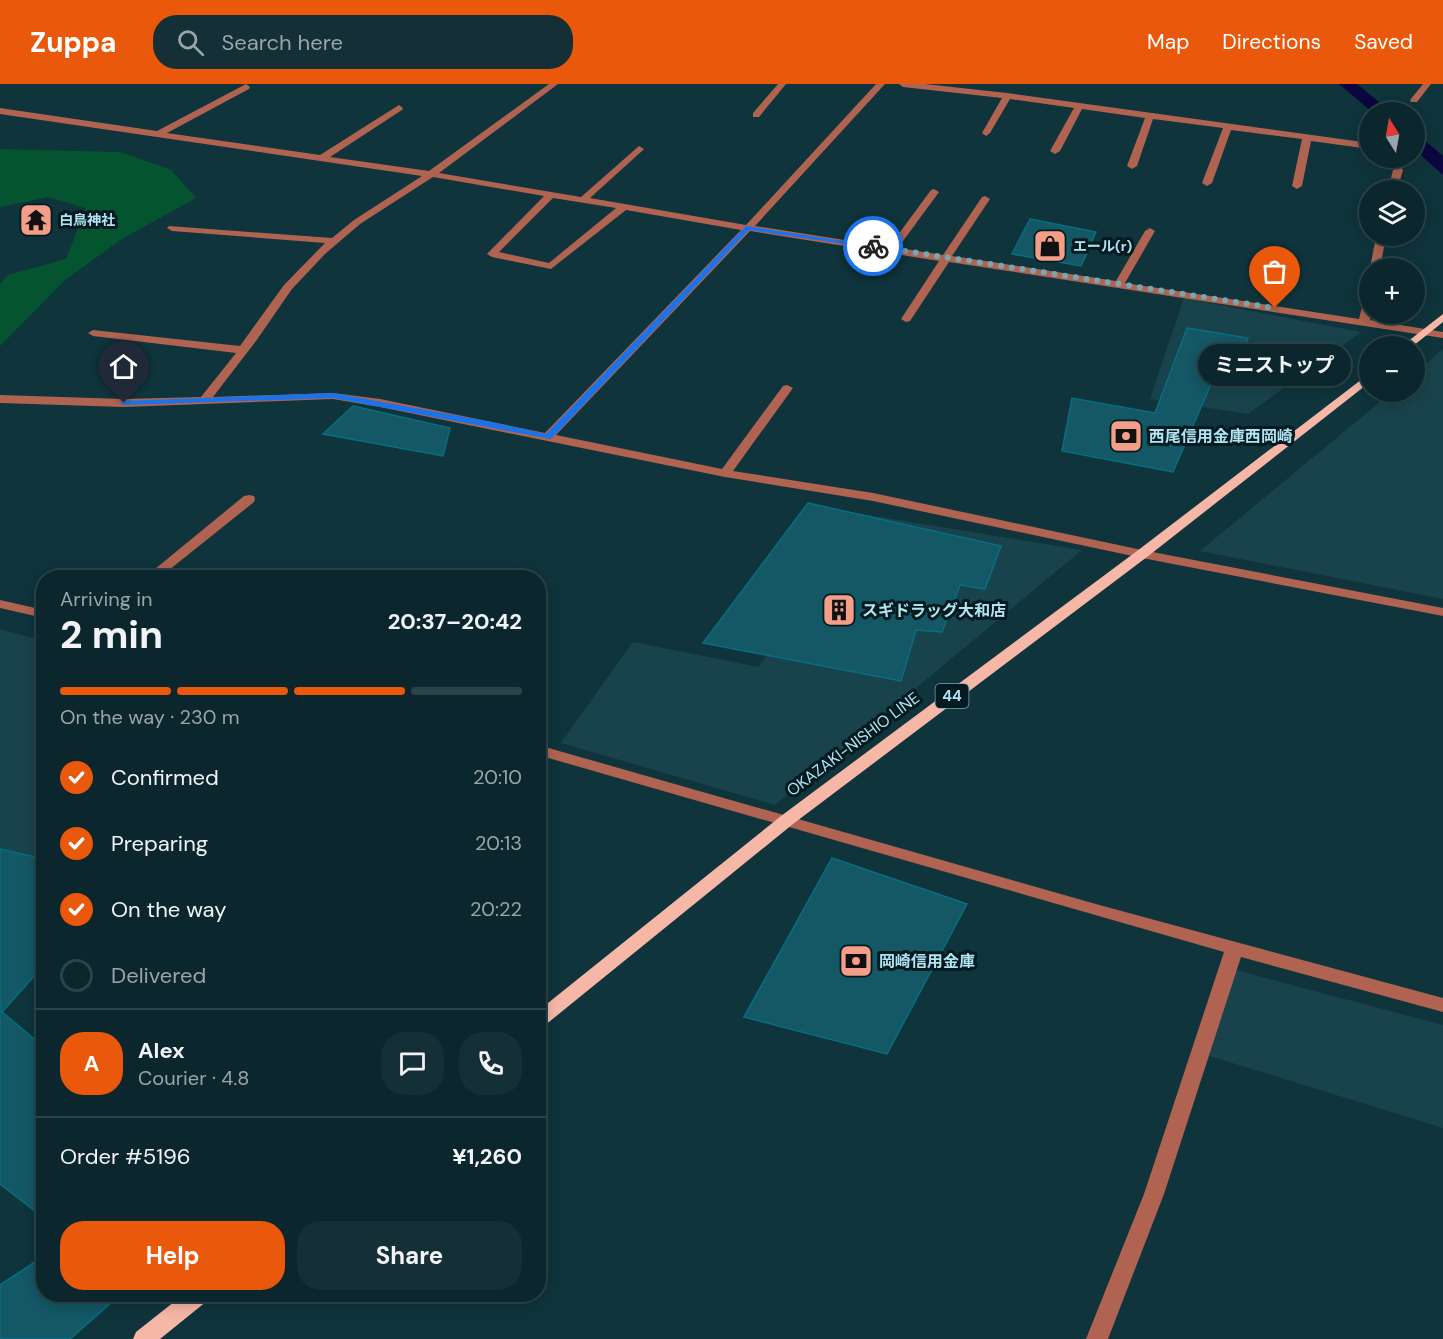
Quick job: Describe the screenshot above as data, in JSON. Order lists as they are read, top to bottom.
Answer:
{
  "streets": {
    "main road": ["44", "OKAZAKI-NISHIO LINE"]
  },
  "places": {
    "temple": ["白鳥神社"],
    "shop": ["エール(r)"],
    "other": ["ミニストップ"],
    "bank": ["西尾信用金庫西岡崎", "岡崎信用金庫"],
    "building": ["スギドラッグ大和店"]
  },
  "north": "top",
  "page": {
    "header": "Zuppa",
    "search": "Search here",
    "nav": ["Map", "Directions", "Saved"],
    "map_buttons": ["+", "−"],
    "bubble": "ミニストップ",
    "heading": ["2 min", "Arriving in", "20:37–20:42"],
    "panel": [
      "Alex",
      "Courier · 4.8",
      "Order #5196",
      "¥1,260"
    ],
    "bar": "On the way · 230 m",
    "list": [
      ["Confirmed", "20:10"],
      ["Preparing", "20:13"],
      ["On the way", "20:22"],
      "Delivered"
    ],
    "round": "A",
    "buttons": ["Help", "Share"]
  }
}
